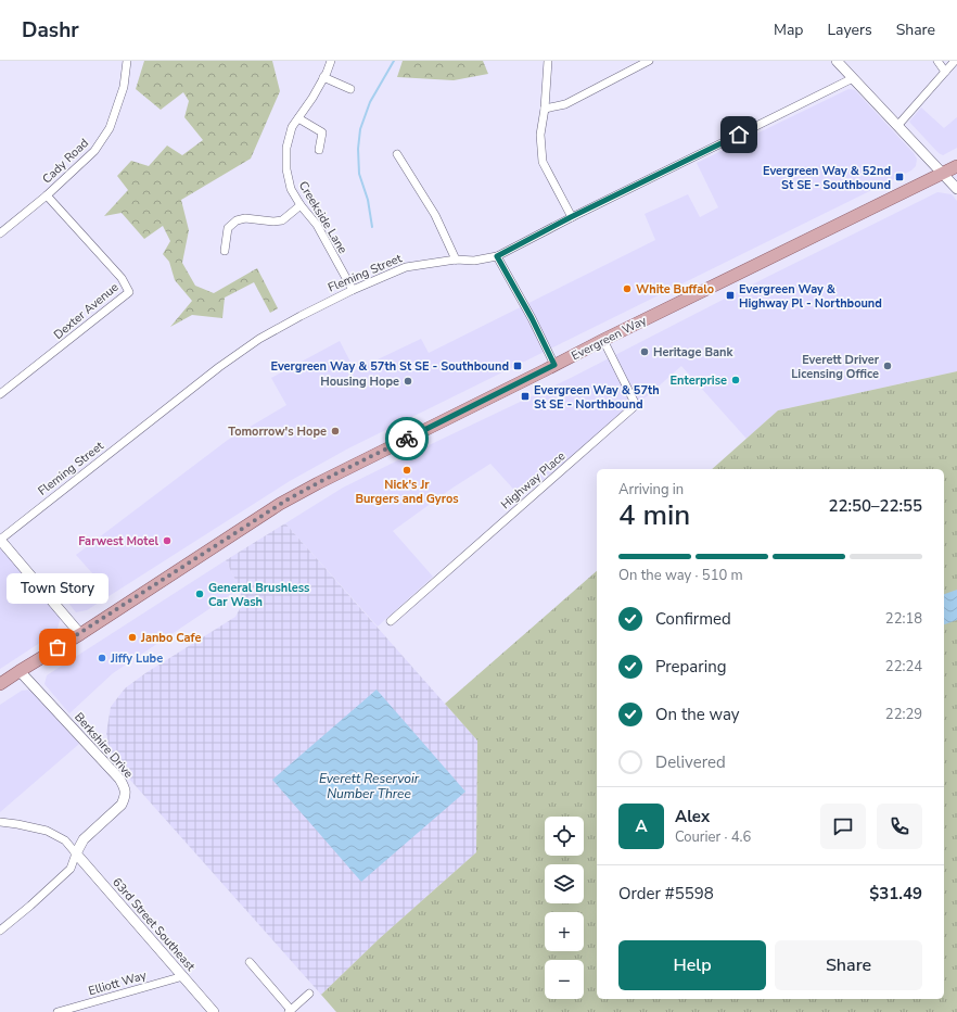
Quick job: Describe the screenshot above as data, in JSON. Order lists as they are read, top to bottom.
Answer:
{
  "streets": {
    "main road": ["Evergreen Way"],
    "street": [
      "Cady Road",
      "Creekside Lane",
      "Fleming Street",
      "Dexter Avenue",
      "Highway Place",
      "Berkshire Drive",
      "63rd Street Southeast",
      "Elliott Way"
    ]
  },
  "crossings": [
    ["Cady Road", "Dexter Avenue"],
    ["Creekside Lane", "Fleming Street"],
    ["Evergreen Way", "Highway Place"],
    ["Evergreen Way", "Berkshire Drive"],
    ["Berkshire Drive", "63rd Street Southeast"],
    ["63rd Street Southeast", "Elliott Way"]
  ],
  "water": ["Everett Reservoir Number Three"],
  "places": {
    "transit": [
      "Evergreen Way & 52nd St SE - Southbound",
      "Evergreen Way & Highway Pl - Northbound",
      "Evergreen Way & 57th St SE - Southbound",
      "Evergreen Way & 57th St SE - Northbound"
    ],
    "other": [
      "White Buffalo",
      "Heritage Bank",
      "Everett Driver Licensing Office",
      "Enterprise",
      "Housing Hope",
      "Tomorrow's Hope",
      "Nick's Jr Burgers and Gyros",
      "Farwest Motel",
      "General Brushless Car Wash",
      "Janbo Cafe",
      "Town Story",
      "Jiffy Lube"
    ]
  },
  "page": {
    "header": "Dashr",
    "nav": ["Map", "Layers", "Share"],
    "heading": ["4 min", "Arriving in", "22:50–22:55"],
    "panel": [
      "Alex",
      "Courier · 4.6",
      "Order #5598",
      "$31.49"
    ],
    "bar": "On the way · 510 m",
    "bubble": "Town Story",
    "list": [
      ["Confirmed", "22:18"],
      ["Preparing", "22:24"],
      ["On the way", "22:29"],
      "Delivered"
    ],
    "round": "A",
    "map_buttons": ["+", "−"],
    "buttons": ["Help", "Share"]
  }
}
